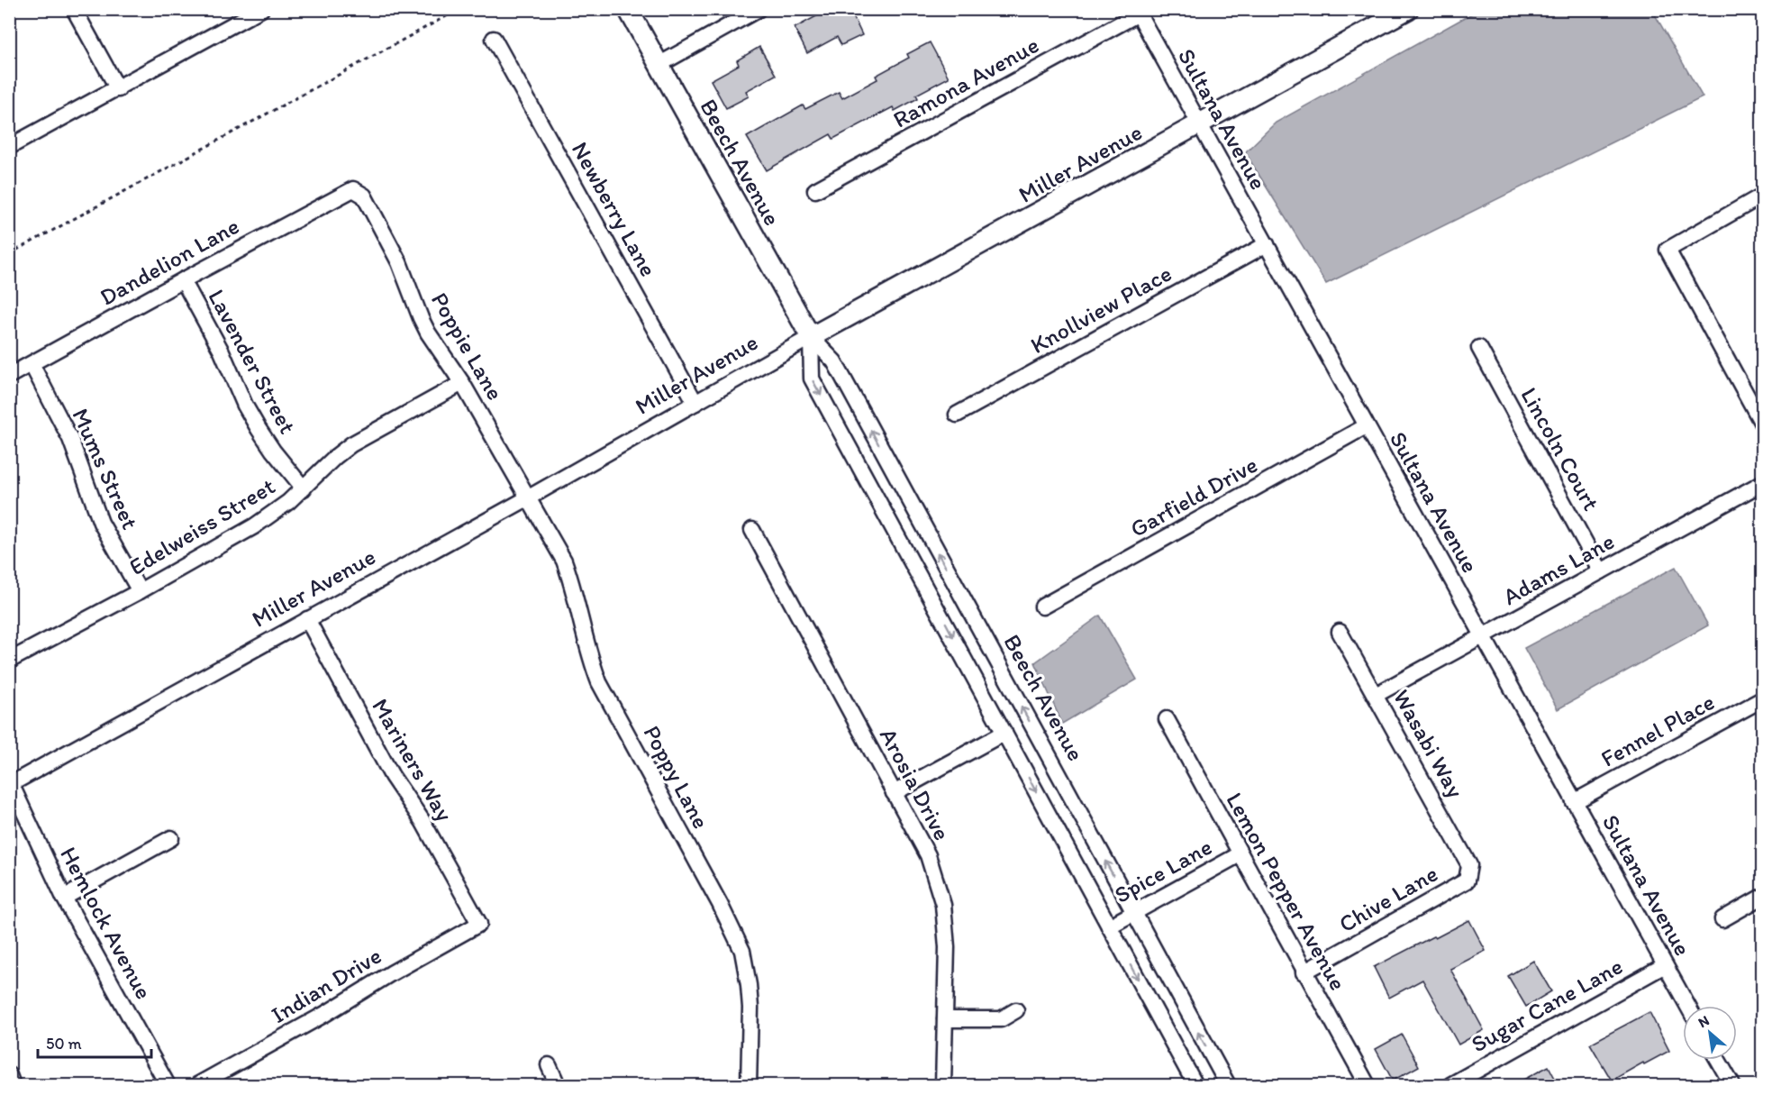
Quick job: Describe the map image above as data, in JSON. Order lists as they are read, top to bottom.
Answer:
{
  "streets": {
    "street": [
      "Ramona Avenue",
      "Sultana Avenue",
      "Beech Avenue",
      "Miller Avenue",
      "Newberry Lane",
      "Dandelion Lane",
      "Knollview Place",
      "Poppie Lane",
      "Lavender Street",
      "Lincoln Court",
      "Mums Street",
      "Garfield Drive",
      "Edelweiss Street",
      "Adams Lane",
      "Fennel Place",
      "Wasabi Way",
      "Mariners Way",
      "Poppy Lane",
      "Arosia Drive",
      "Spice Lane",
      "Lemon Pepper Avenue",
      "Chive Lane",
      "Hemlock Avenue",
      "Indian Drive",
      "Sugar Cane Lane"
    ]
  },
  "crossings": [
    ["Ramona Avenue", "Sultana Avenue"],
    ["Sultana Avenue", "Miller Avenue"],
    ["Sultana Avenue", "Knollview Place"],
    ["Sultana Avenue", "Garfield Drive"],
    ["Sultana Avenue", "Adams Lane"],
    ["Sultana Avenue", "Fennel Place"],
    ["Sultana Avenue", "Sugar Cane Lane"],
    ["Beech Avenue", "Miller Avenue"],
    ["Beech Avenue", "Spice Lane"],
    ["Miller Avenue", "Newberry Lane"],
    ["Miller Avenue", "Poppie Lane"],
    ["Miller Avenue", "Mariners Way"],
    ["Miller Avenue", "Poppy Lane"],
    ["Miller Avenue", "Hemlock Avenue"],
    ["Dandelion Lane", "Poppie Lane"],
    ["Dandelion Lane", "Lavender Street"],
    ["Dandelion Lane", "Mums Street"],
    ["Poppie Lane", "Edelweiss Street"],
    ["Poppie Lane", "Poppy Lane"],
    ["Lavender Street", "Edelweiss Street"],
    ["Lincoln Court", "Adams Lane"],
    ["Mums Street", "Edelweiss Street"],
    ["Adams Lane", "Wasabi Way"],
    ["Wasabi Way", "Chive Lane"],
    ["Mariners Way", "Indian Drive"],
    ["Spice Lane", "Lemon Pepper Avenue"],
    ["Lemon Pepper Avenue", "Chive Lane"]
  ],
  "scale_bar": "50 m",
  "north": "top left"
}
